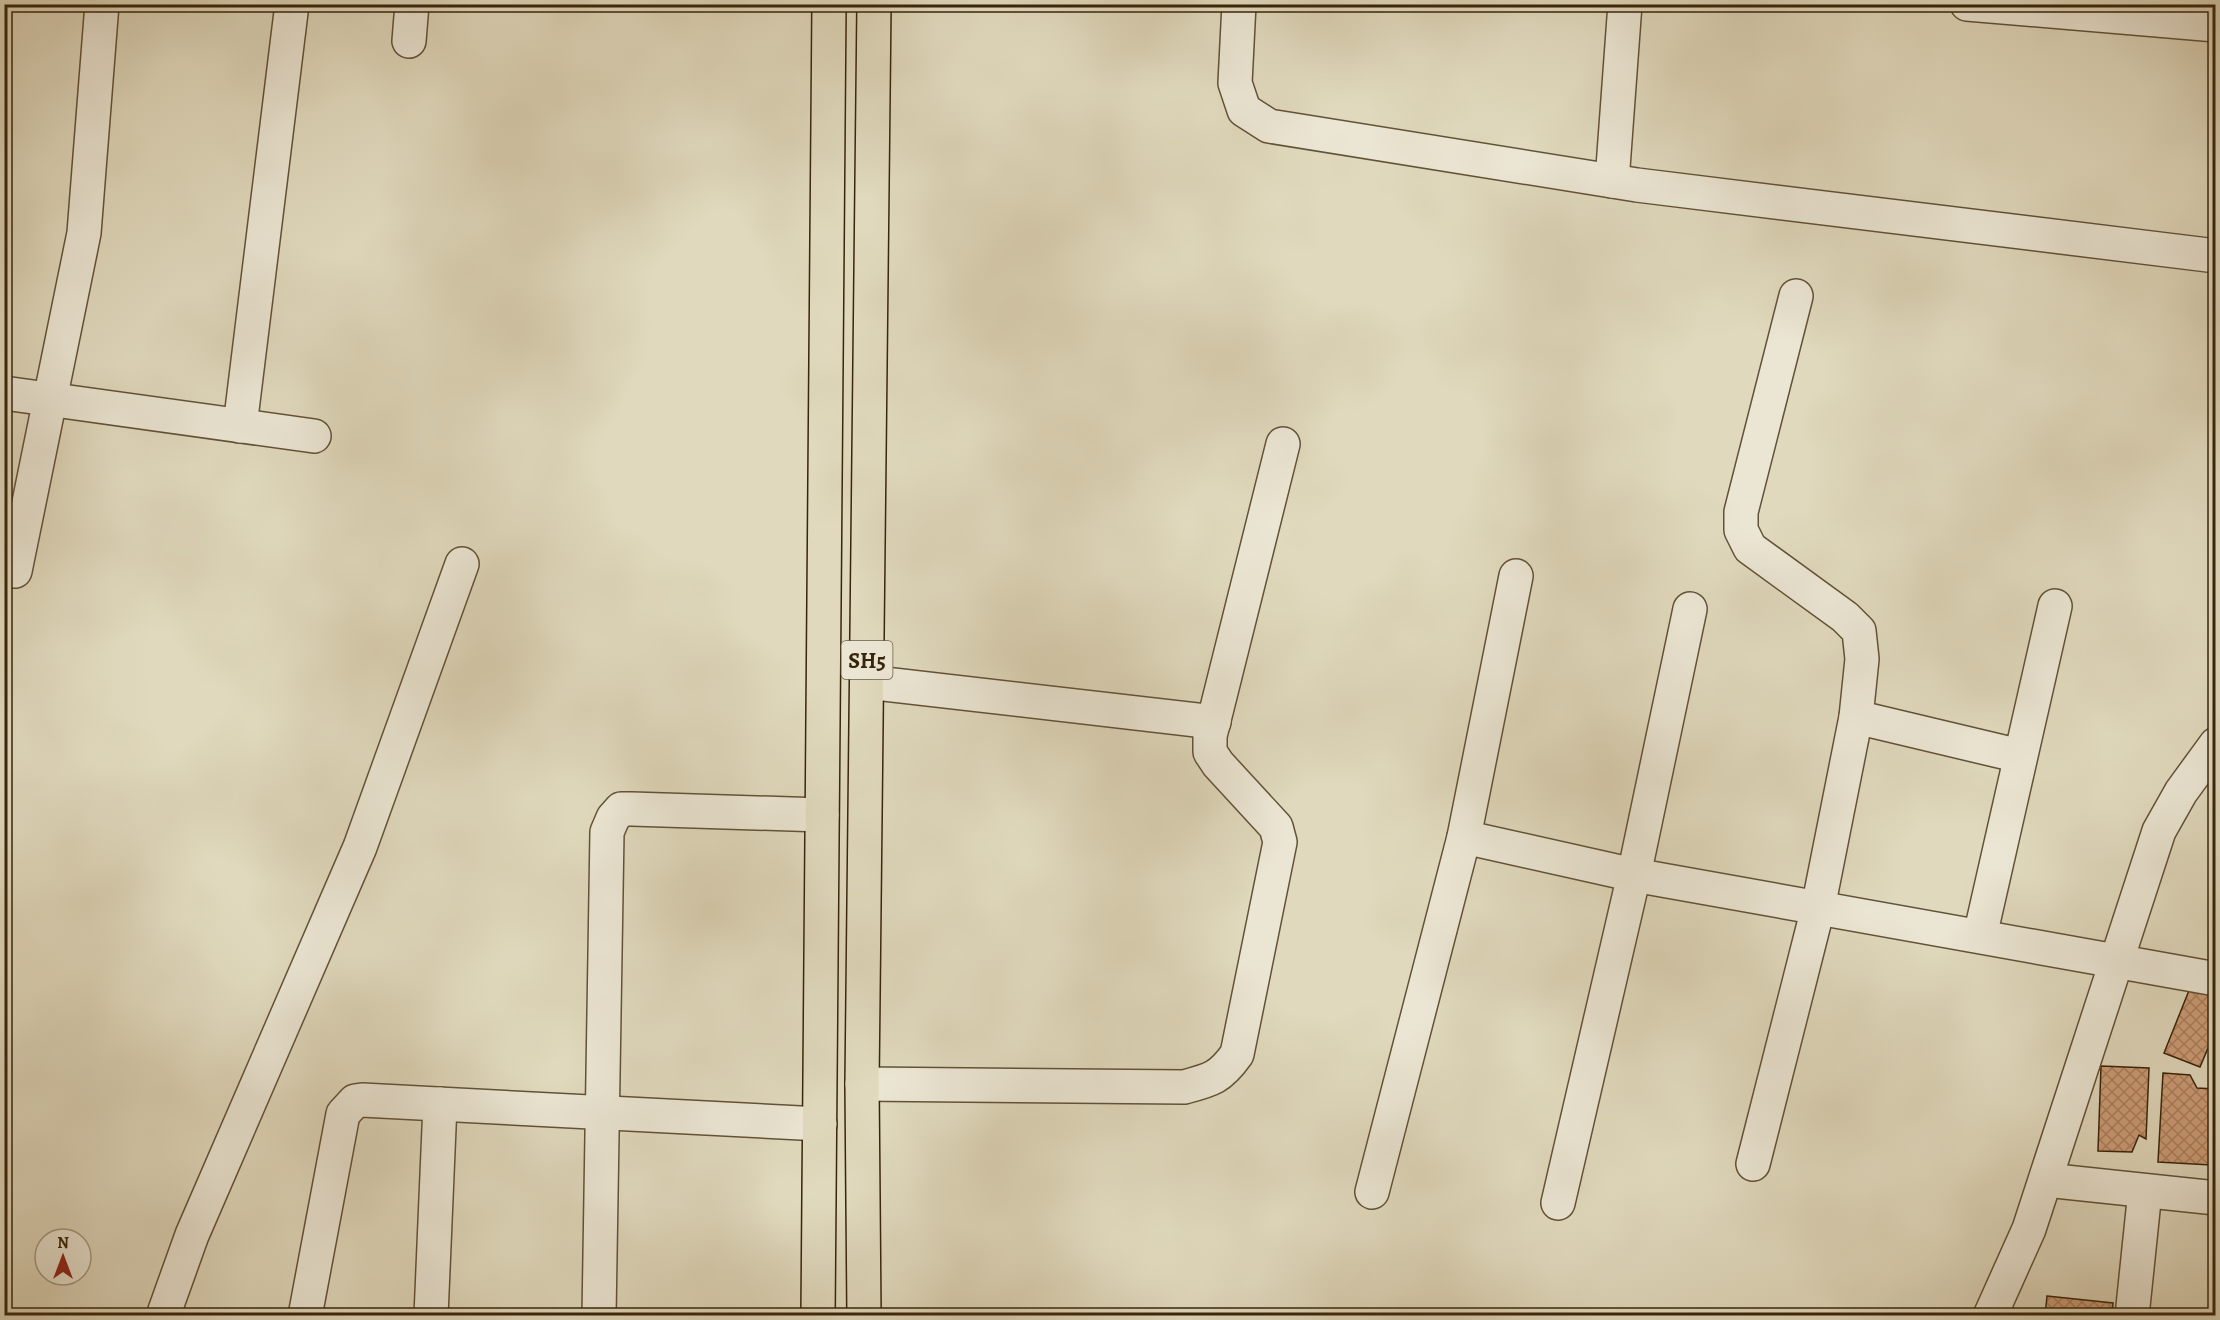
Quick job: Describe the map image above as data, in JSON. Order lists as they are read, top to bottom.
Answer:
{
  "streets": {
    "main road": ["SH5"]
  },
  "north": "top"
}
